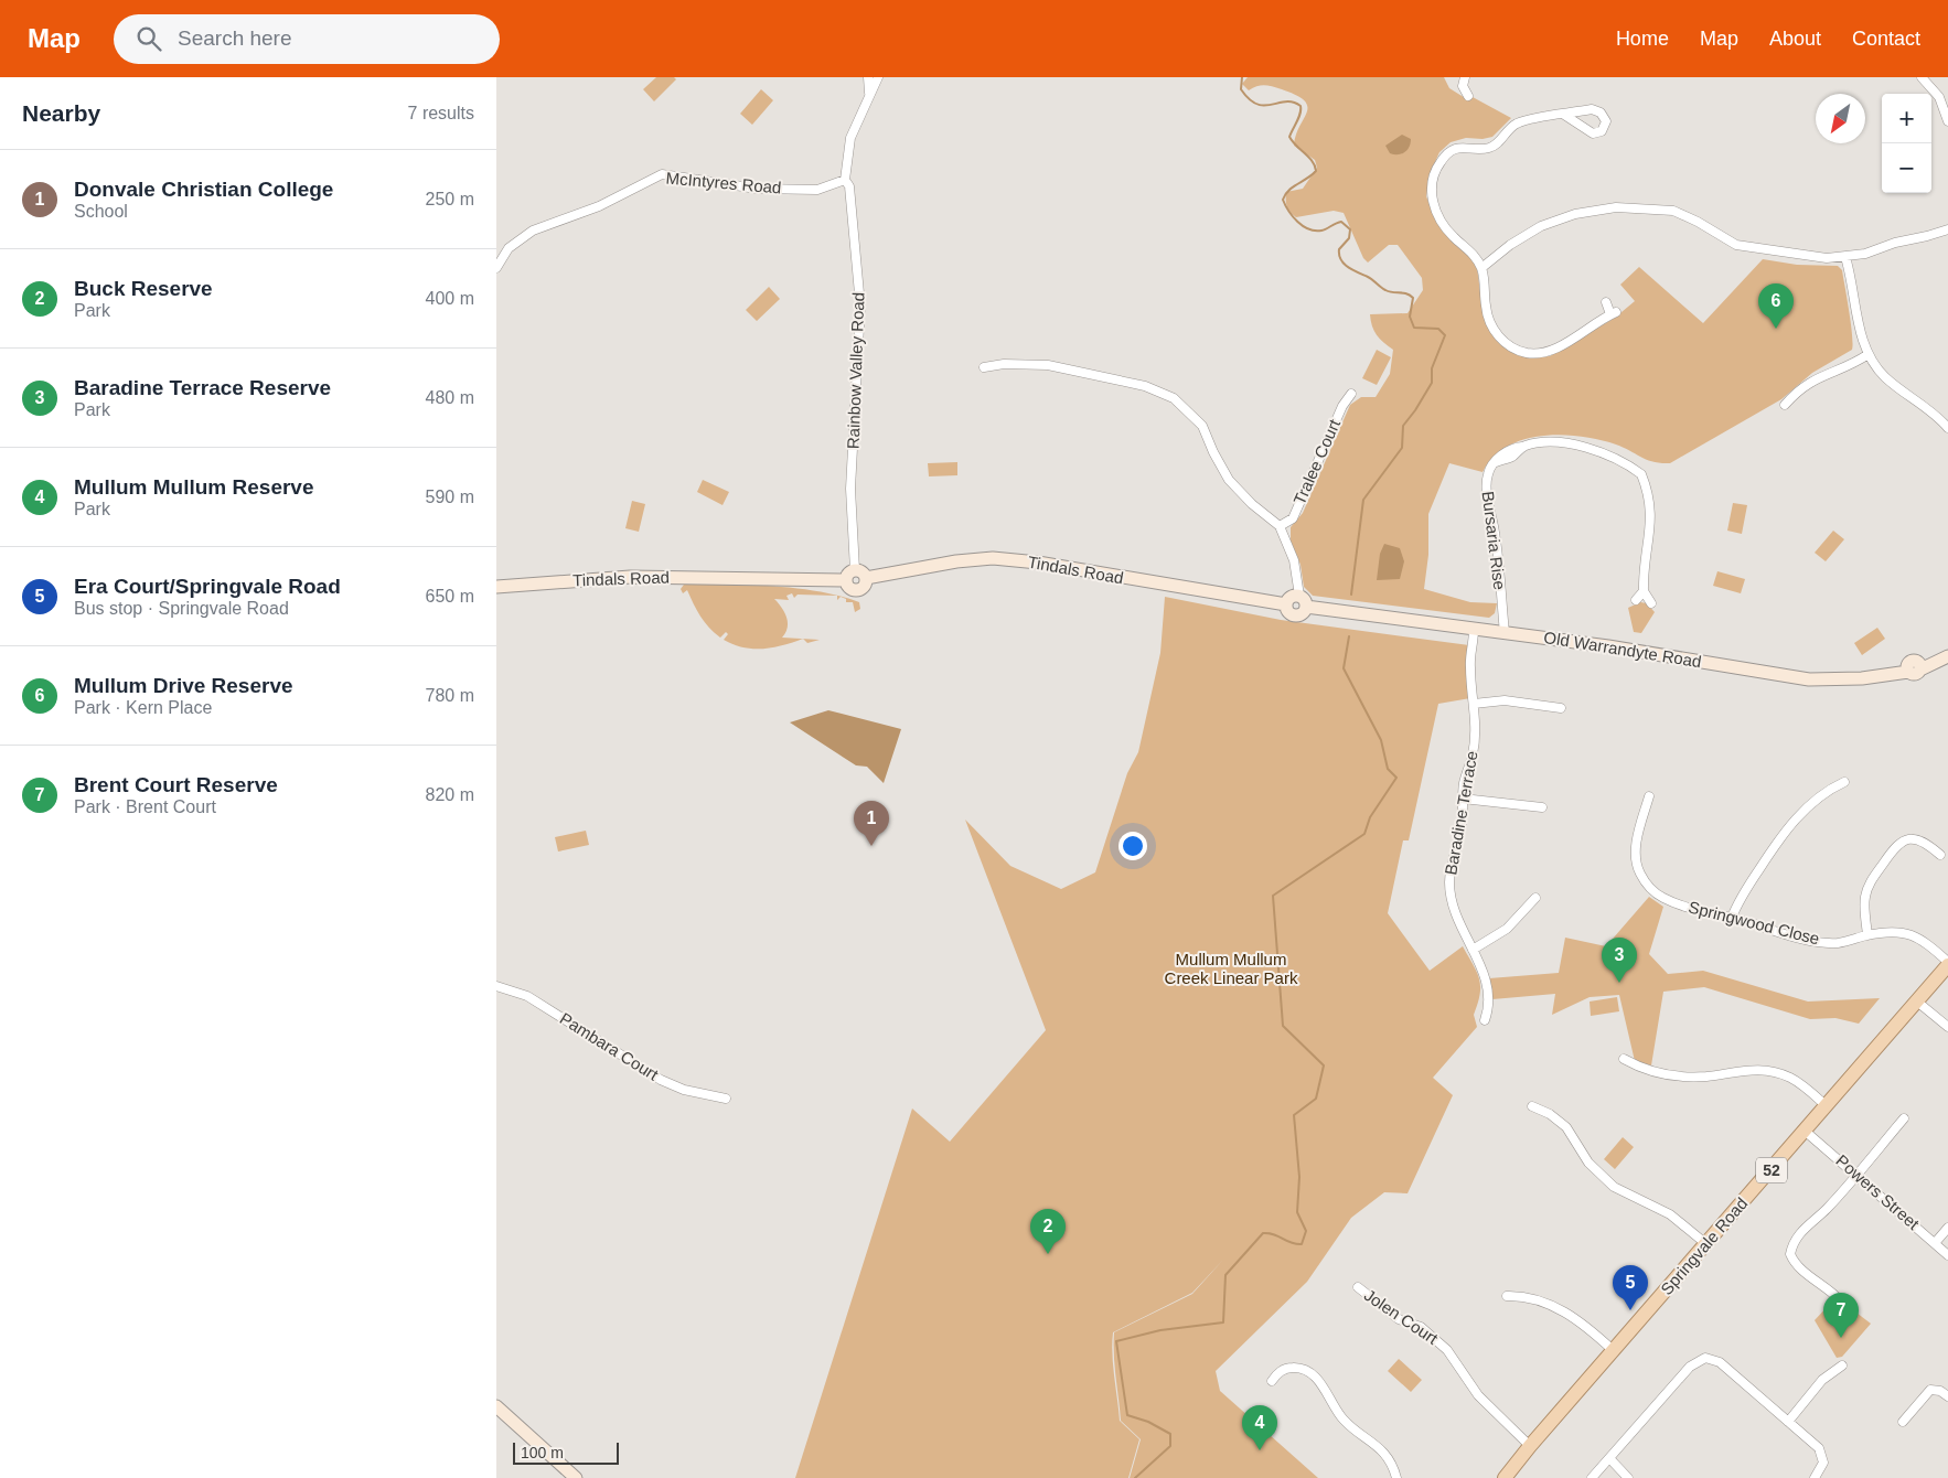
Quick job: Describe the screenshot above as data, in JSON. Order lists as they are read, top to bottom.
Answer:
{
  "streets": {
    "main road": [
      "Tindals Road",
      "Old Warrandyte Road",
      "52",
      "Springvale Road"
    ],
    "street": [
      "McIntyres Road",
      "Rainbow Valley Road",
      "Tralee Court",
      "Bursaria Rise",
      "Baradine Terrace",
      "Springwood Close",
      "Pambara Court",
      "Powers Street",
      "Jolen Court"
    ]
  },
  "crossings": [
    ["McIntyres Road", "Rainbow Valley Road"],
    ["Rainbow Valley Road", "Tindals Road"],
    ["Bursaria Rise", "Old Warrandyte Road"],
    ["Tindals Road", "Old Warrandyte Road"],
    ["Old Warrandyte Road", "Baradine Terrace"],
    ["Springwood Close", "Springvale Road"],
    ["Powers Street", "Springvale Road"],
    ["Springvale Road", "Jolen Court"]
  ],
  "parks": ["Mullum Mullum Creek Linear Park"],
  "scale_bar": "100 m",
  "north": "bottom left",
  "page": {
    "header": "Map",
    "search": "Search here",
    "nav": [
      "Home",
      "Map",
      "About",
      "Contact"
    ],
    "heading": ["Nearby", "7 results"],
    "map_buttons": ["+", "−"],
    "list": [
      {
        "mark": "1",
        "name": "Donvale Christian College",
        "note": "School",
        "value": "250 m"
      },
      {
        "mark": "2",
        "name": "Buck Reserve",
        "note": "Park",
        "value": "400 m"
      },
      {
        "mark": "3",
        "name": "Baradine Terrace Reserve",
        "note": "Park",
        "value": "480 m"
      },
      {
        "mark": "4",
        "name": "Mullum Mullum Reserve",
        "note": "Park",
        "value": "590 m"
      },
      {
        "mark": "5",
        "name": "Era Court/Springvale Road",
        "note": "Bus stop · Springvale Road",
        "value": "650 m"
      },
      {
        "mark": "6",
        "name": "Mullum Drive Reserve",
        "note": "Park · Kern Place",
        "value": "780 m"
      },
      {
        "mark": "7",
        "name": "Brent Court Reserve",
        "note": "Park · Brent Court",
        "value": "820 m"
      }
    ],
    "pins": [
      "6",
      "1",
      "3",
      "2",
      "5",
      "7",
      "4"
    ],
    "scale": "100 m"
  }
}
